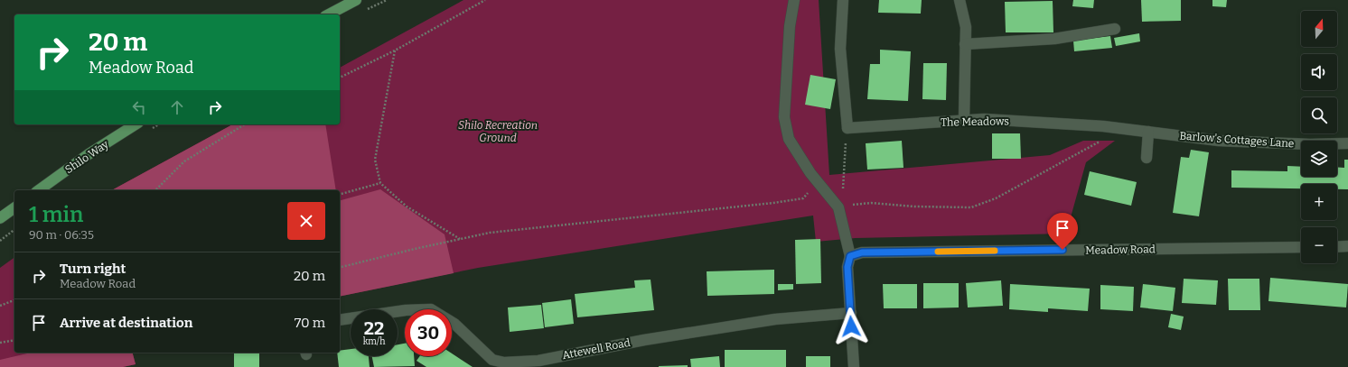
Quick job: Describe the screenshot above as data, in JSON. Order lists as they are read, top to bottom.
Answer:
{
  "streets": {
    "main road": ["Shilo Way"],
    "street": [
      "The Meadows",
      "Barlow's Cottages Lane",
      "Meadow Road",
      "Attewell Road"
    ]
  },
  "crossings": [
    ["The Meadows", "Barlow's Cottages Lane"]
  ],
  "parks": ["Shilo Recreation Ground"],
  "north": "top",
  "page": {
    "map_buttons": ["+", "−"],
    "turn": ["20 m", "Meadow Road"],
    "heading": ["1 min", "90 m · 06:35"],
    "list": [
      {
        "name": "Turn right",
        "note": "Meadow Road",
        "value": "20 m"
      },
      {
        "name": "Arrive at destination",
        "value": "70 m"
      }
    ],
    "speed": "22 km/h",
    "limit": "30"
  }
}
